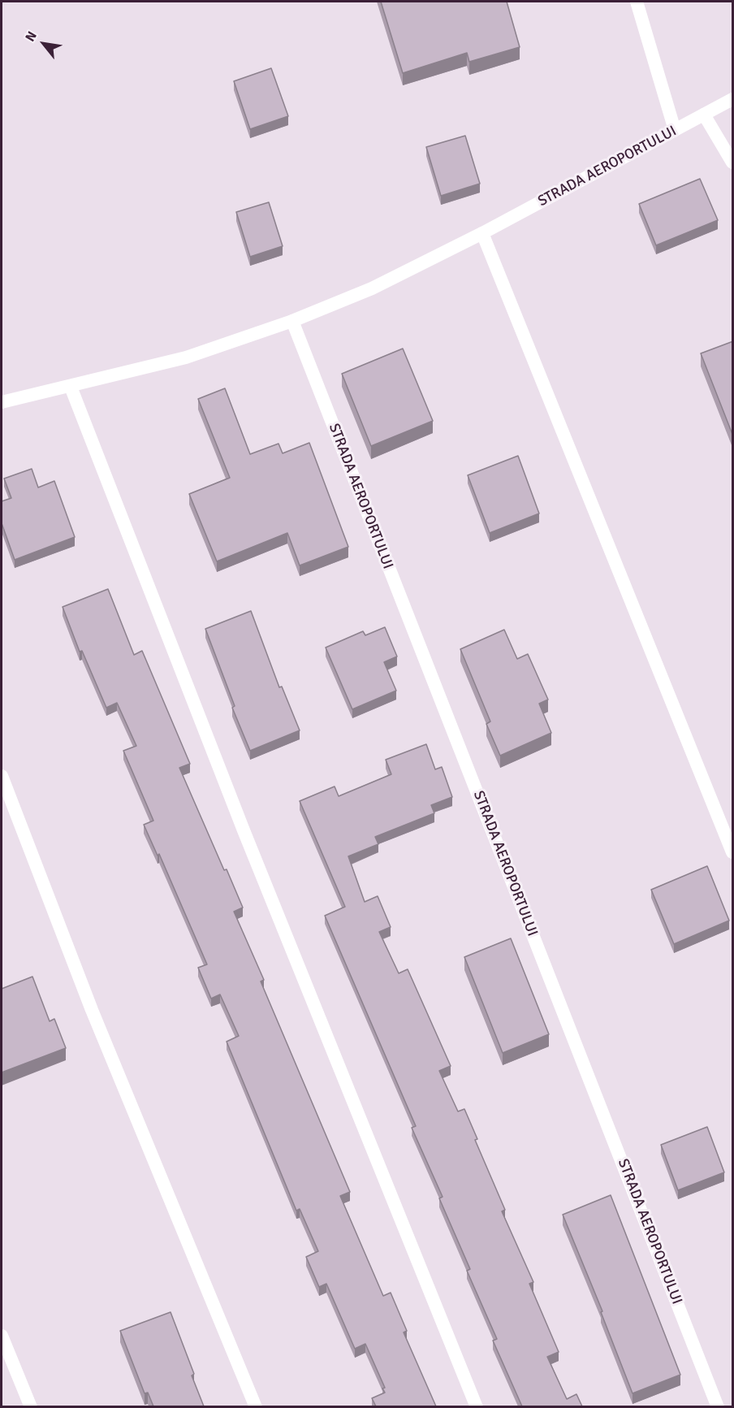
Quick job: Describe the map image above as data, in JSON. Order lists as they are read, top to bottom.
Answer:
{
  "streets": {
    "street": ["STRADA AEROPORTULUI"]
  },
  "north": "top left"
}
